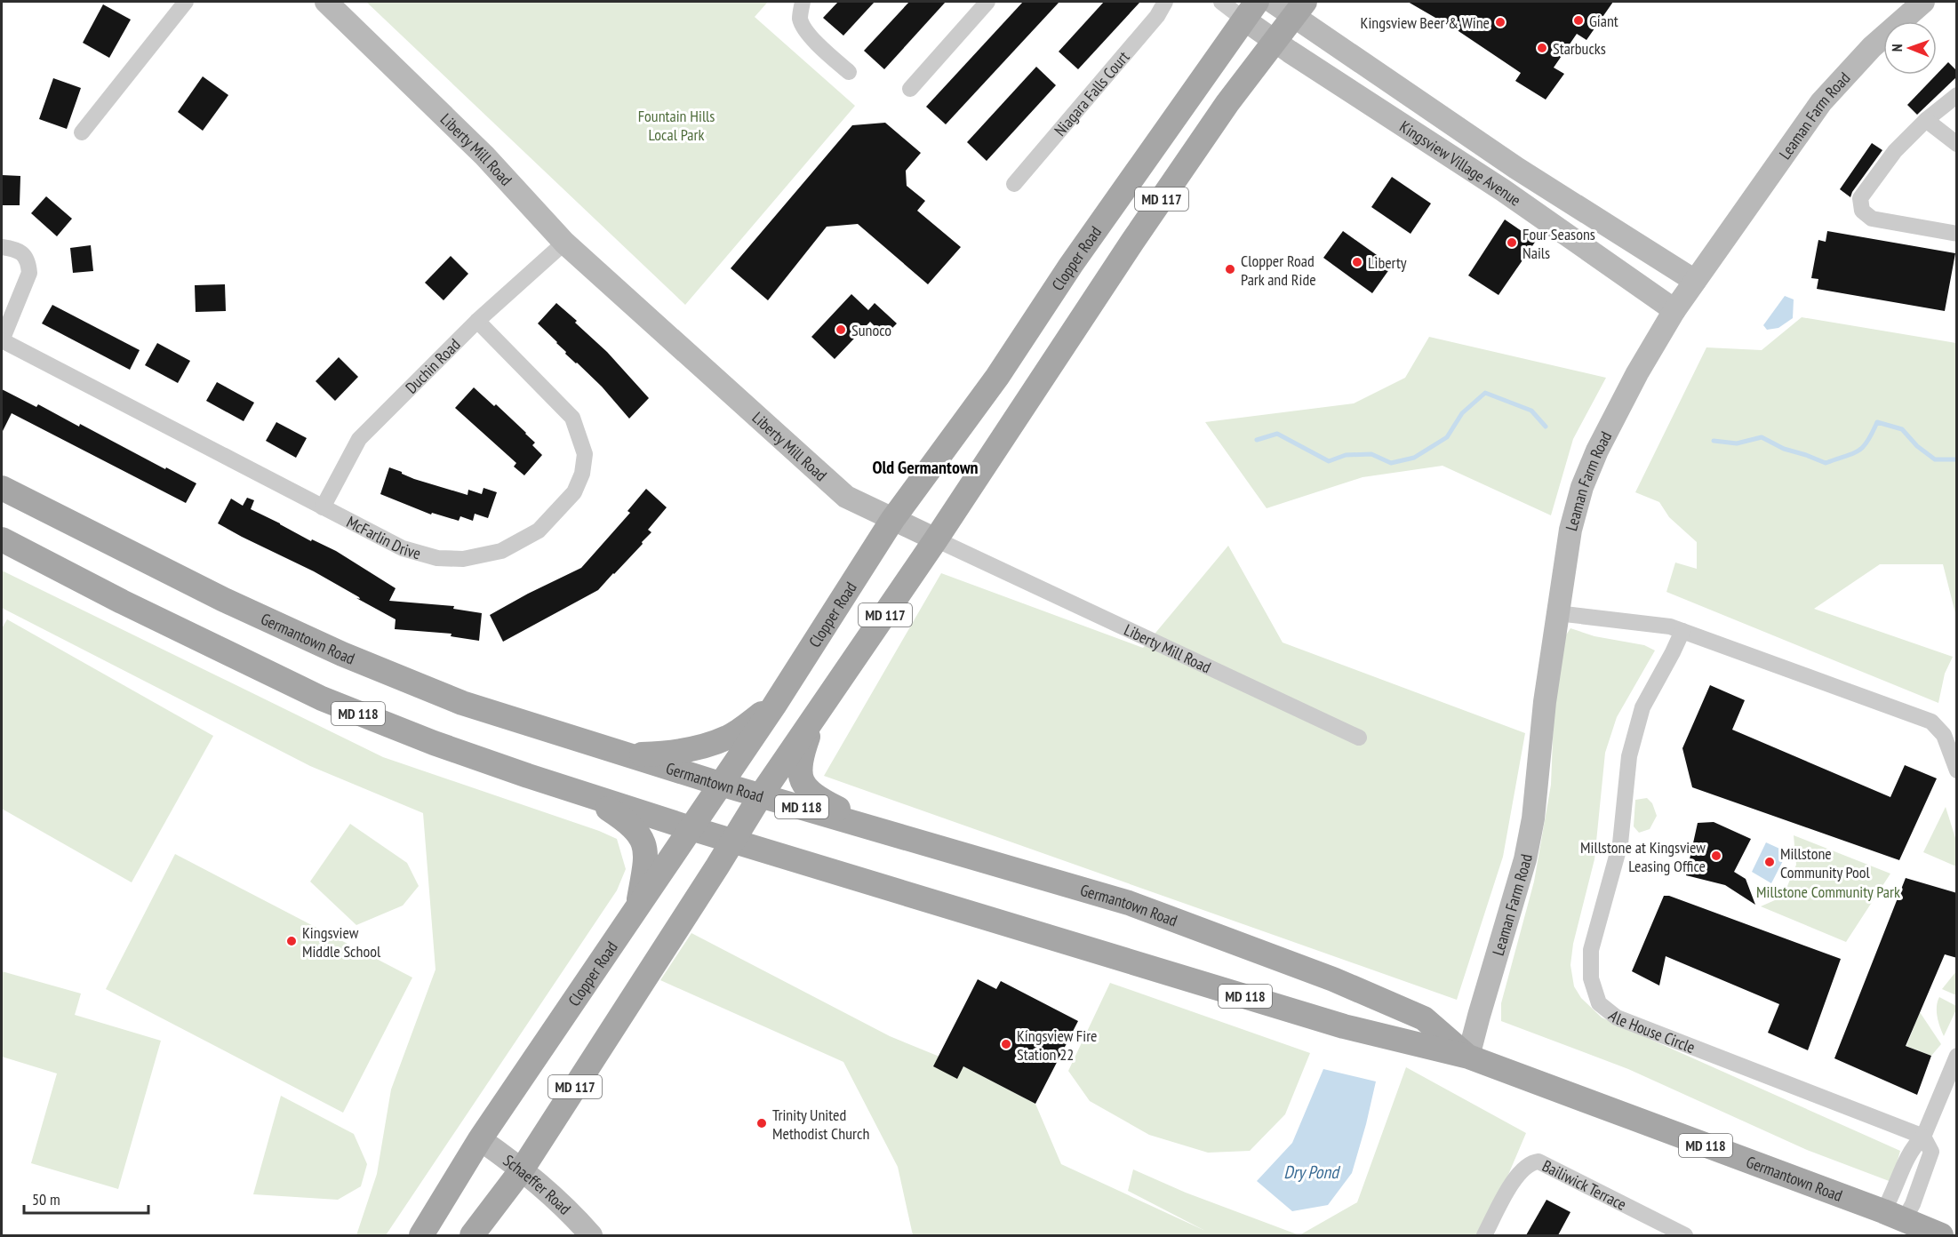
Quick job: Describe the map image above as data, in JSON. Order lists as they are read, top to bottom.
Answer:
{
  "streets": {
    "main road": [
      "MD 117",
      "Clopper Road",
      "Germantown Road",
      "MD 118"
    ],
    "street": [
      "Niagara Falls Court",
      "Leaman Farm Road",
      "Liberty Mill Road",
      "Kingsview Village Avenue",
      "Duchin Road",
      "McFarlin Drive",
      "Ale House Circle",
      "Bailiwick Terrace",
      "Schaeffer Road"
    ]
  },
  "crossings": [
    ["Leaman Farm Road", "Kingsview Village Avenue"],
    ["Leaman Farm Road", "Germantown Road"],
    ["Liberty Mill Road", "MD 117"],
    ["Liberty Mill Road", "Clopper Road"],
    ["Liberty Mill Road", "Duchin Road"],
    ["Kingsview Village Avenue", "MD 117"],
    ["Kingsview Village Avenue", "Clopper Road"],
    ["MD 117", "Germantown Road"],
    ["MD 117", "Schaeffer Road"],
    ["Clopper Road", "Germantown Road"],
    ["Clopper Road", "Schaeffer Road"],
    ["Duchin Road", "McFarlin Drive"]
  ],
  "districts": ["Old Germantown"],
  "water": ["Dry Pond"],
  "parks": ["Fountain Hills Local Park", "Millstone Community Park"],
  "places": [
    "Giant",
    "Kingsview Beer & Wine",
    "Starbucks",
    "Four Seasons Nails",
    "Liberty",
    "Clopper Road Park and Ride",
    "Sunoco",
    "Millstone at Kingsview Leasing Office",
    "Millstone Community Pool",
    "Kingsview Middle School",
    "Kingsview Fire Station 22",
    "Trinity United Methodist Church"
  ],
  "scale_bar": "50 m",
  "north": "left"
}
